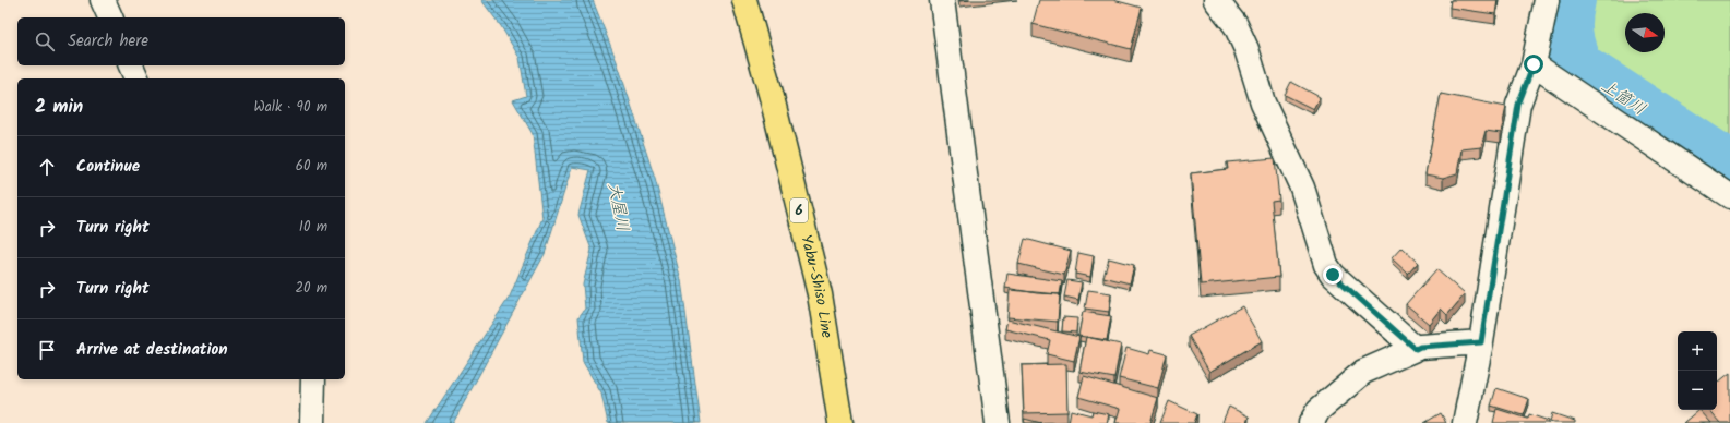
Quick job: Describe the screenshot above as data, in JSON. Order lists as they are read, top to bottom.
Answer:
{
  "streets": {
    "main road": ["6", "Yabu-Shiso Line"]
  },
  "water": ["上箇川", "大屋川"],
  "north": "right",
  "page": {
    "search": "Search here",
    "heading": ["2 min", "Walk · 90 m"],
    "list": [
      ["Continue", "60 m"],
      ["Turn right", "10 m"],
      ["Turn right", "20 m"],
      "Arrive at destination"
    ],
    "map_buttons": ["+", "−"]
  }
}
